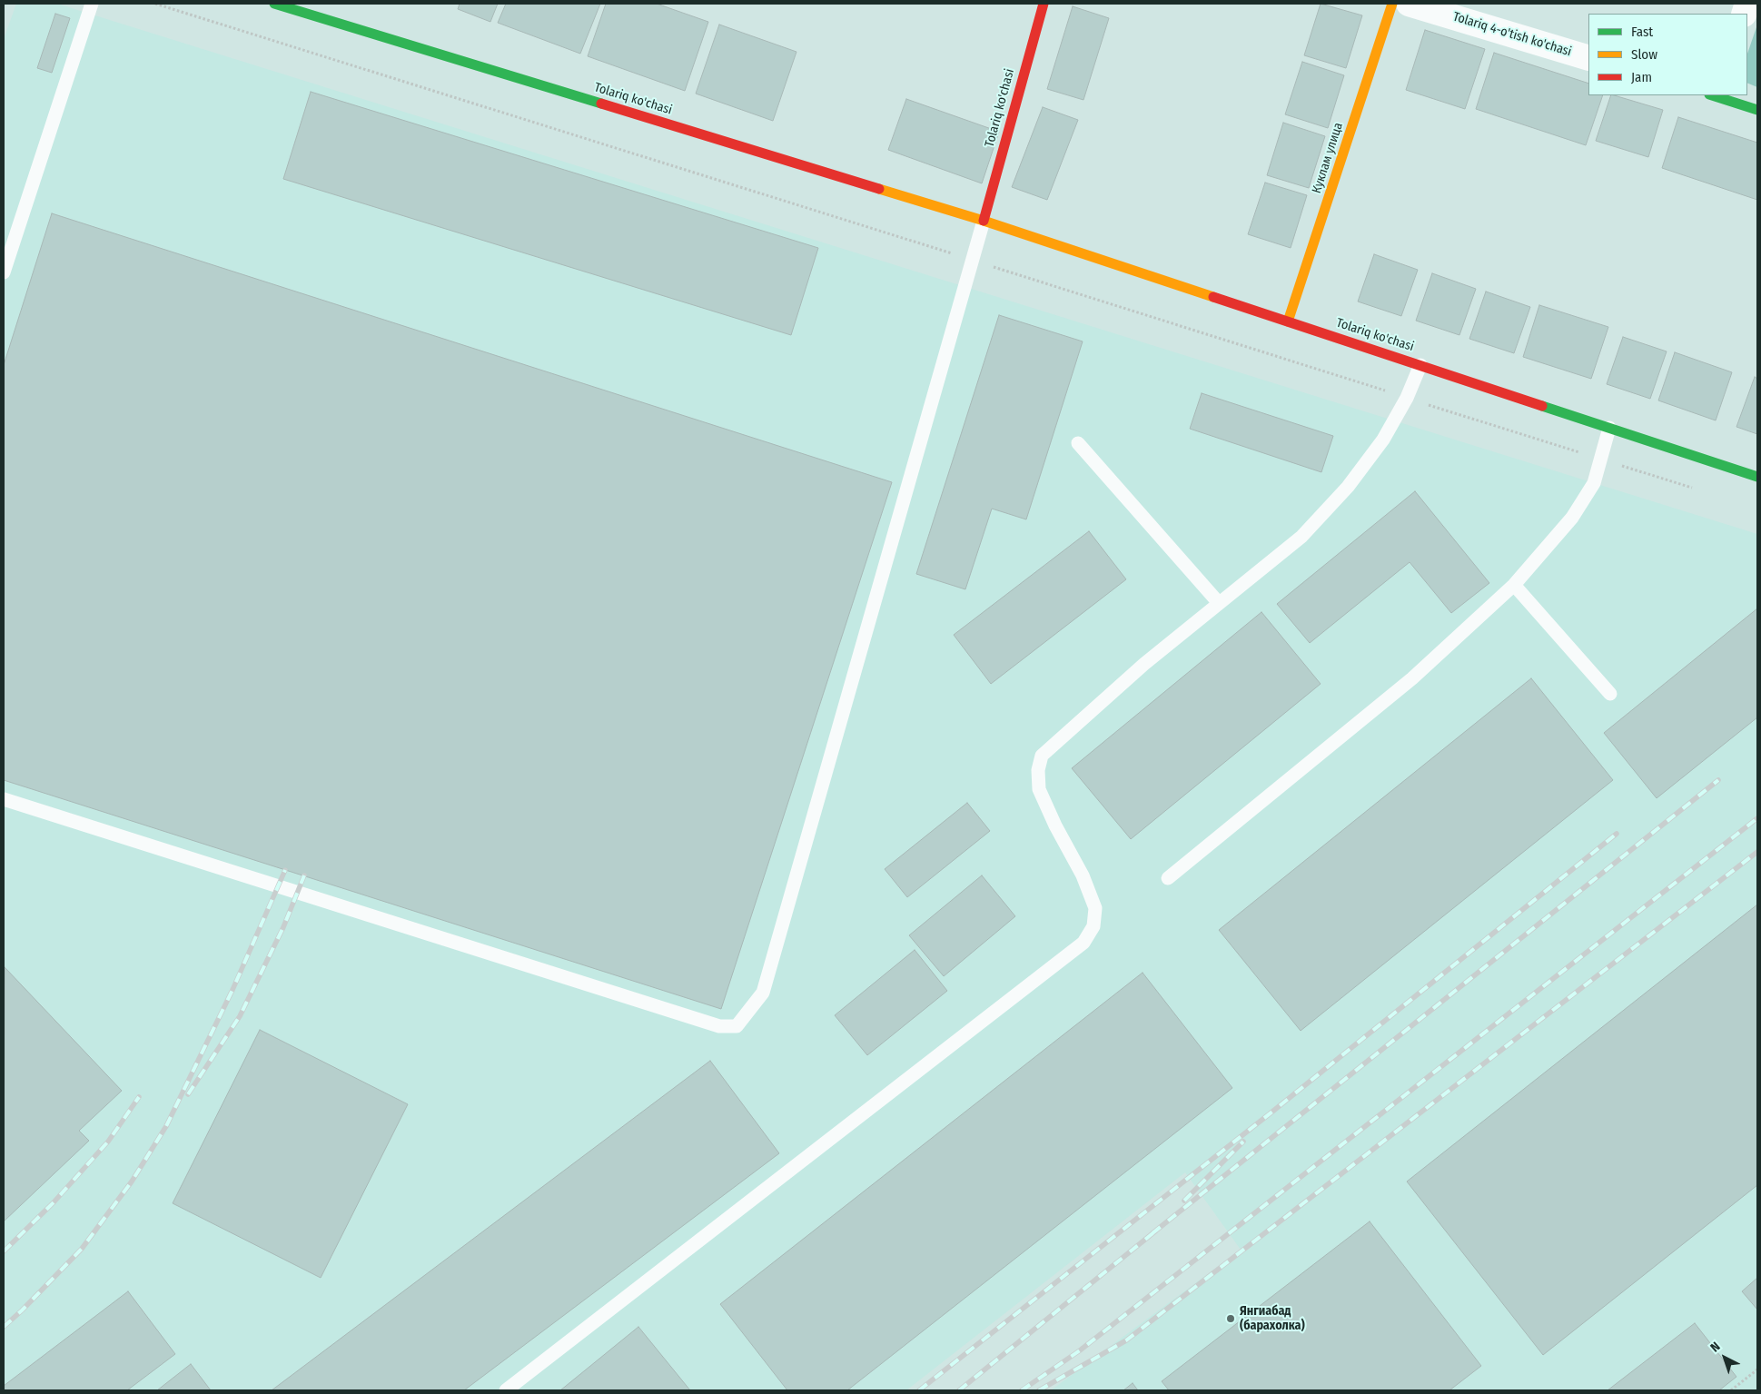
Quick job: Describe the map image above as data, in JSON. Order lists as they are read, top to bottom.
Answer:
{
  "streets": {
    "street": ["Tolariq 4-o'tish ko'chasi", "Tolariq ko'chasi", "Куклам улица"]
  },
  "crossings": [
    ["Tolariq ko'chasi", "Куклам улица"]
  ],
  "places": ["Янгиабад (барахолка)"],
  "legend": ["Fast", "Slow", "Jam"],
  "north": "top left"
}
